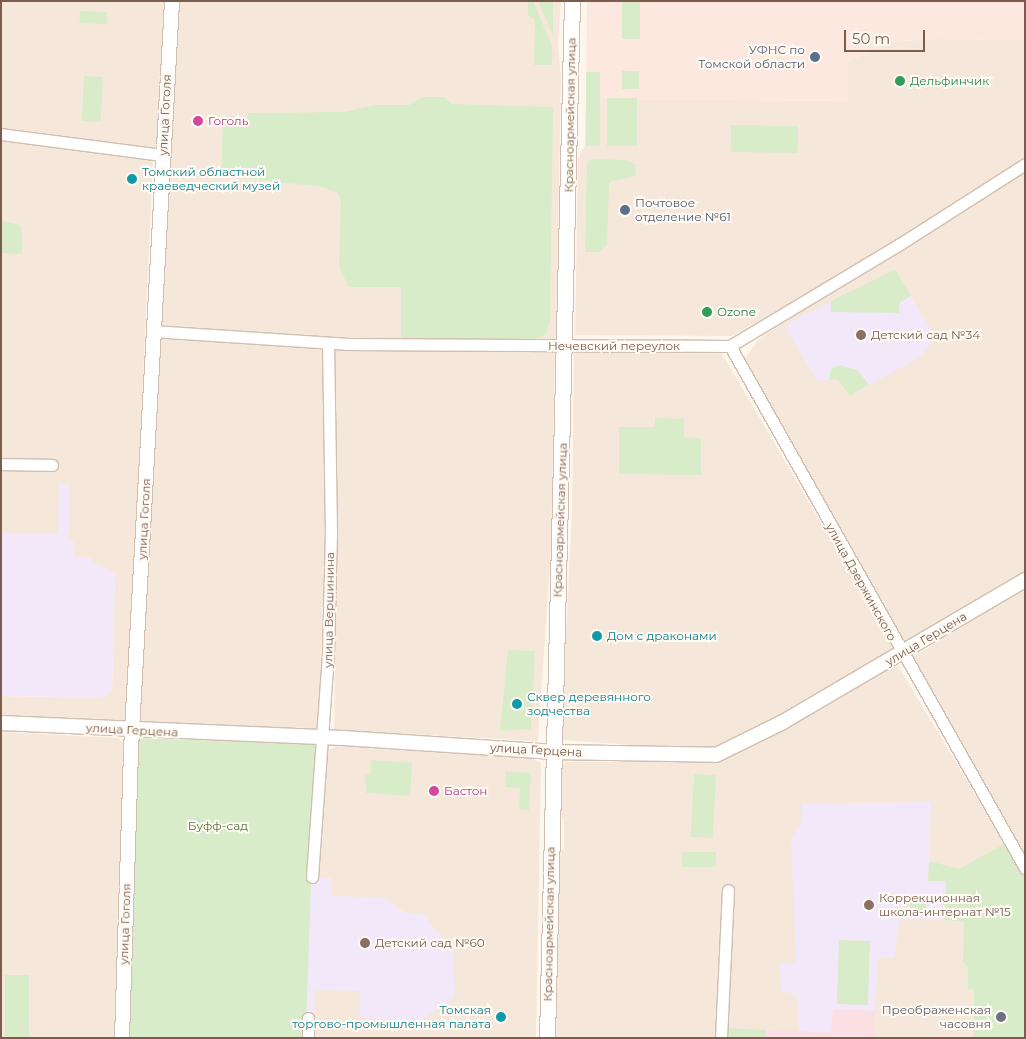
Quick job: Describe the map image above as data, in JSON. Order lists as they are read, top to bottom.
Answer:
{
  "streets": {
    "main road": ["Красноармейская улица"],
    "street": [
      "улица Гоголя",
      "Нечевский переулок",
      "улица Дзержинского",
      "улица Вершинина",
      "улица Герцена"
    ]
  },
  "crossings": [
    ["улица Гоголя", "Нечевский переулок"],
    ["улица Гоголя", "улица Герцена"],
    ["Красноармейская улица", "Нечевский переулок"],
    ["Красноармейская улица", "улица Герцена"],
    ["Нечевский переулок", "улица Дзержинского"],
    ["Нечевский переулок", "улица Вершинина"],
    ["улица Дзержинского", "улица Герцена"],
    ["улица Вершинина", "улица Герцена"]
  ],
  "parks": ["Буфф-сад"],
  "places": [
    "УФНС по Томской области",
    "Дельфинчик",
    "Гоголь",
    "Томский областной краеведческий музей",
    "Почтовое отделение №61",
    "Ozone",
    "Детский сад №34",
    "Дом с драконами",
    "Сквер деревянного зодчества",
    "Бастон",
    "Коррекционная школа-интернат №15",
    "Детский сад №60",
    "Томская торгово-промышленная палата",
    "Преображенская часовня"
  ],
  "scale_bar": "50 m"
}
